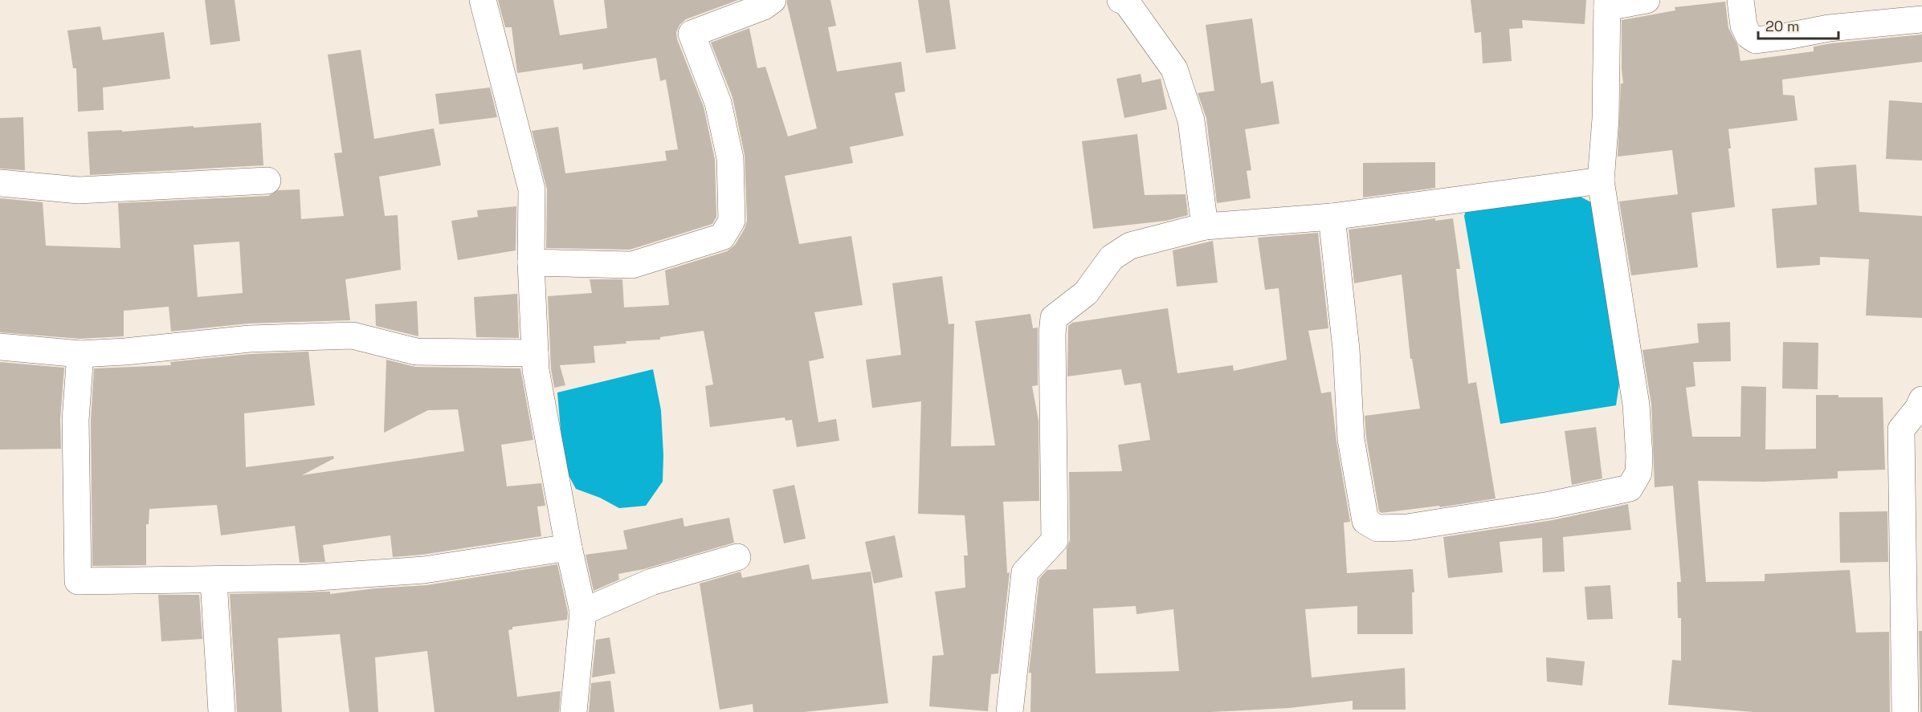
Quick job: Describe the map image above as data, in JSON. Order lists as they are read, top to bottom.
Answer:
{
  "scale_bar": "20 m"
}
